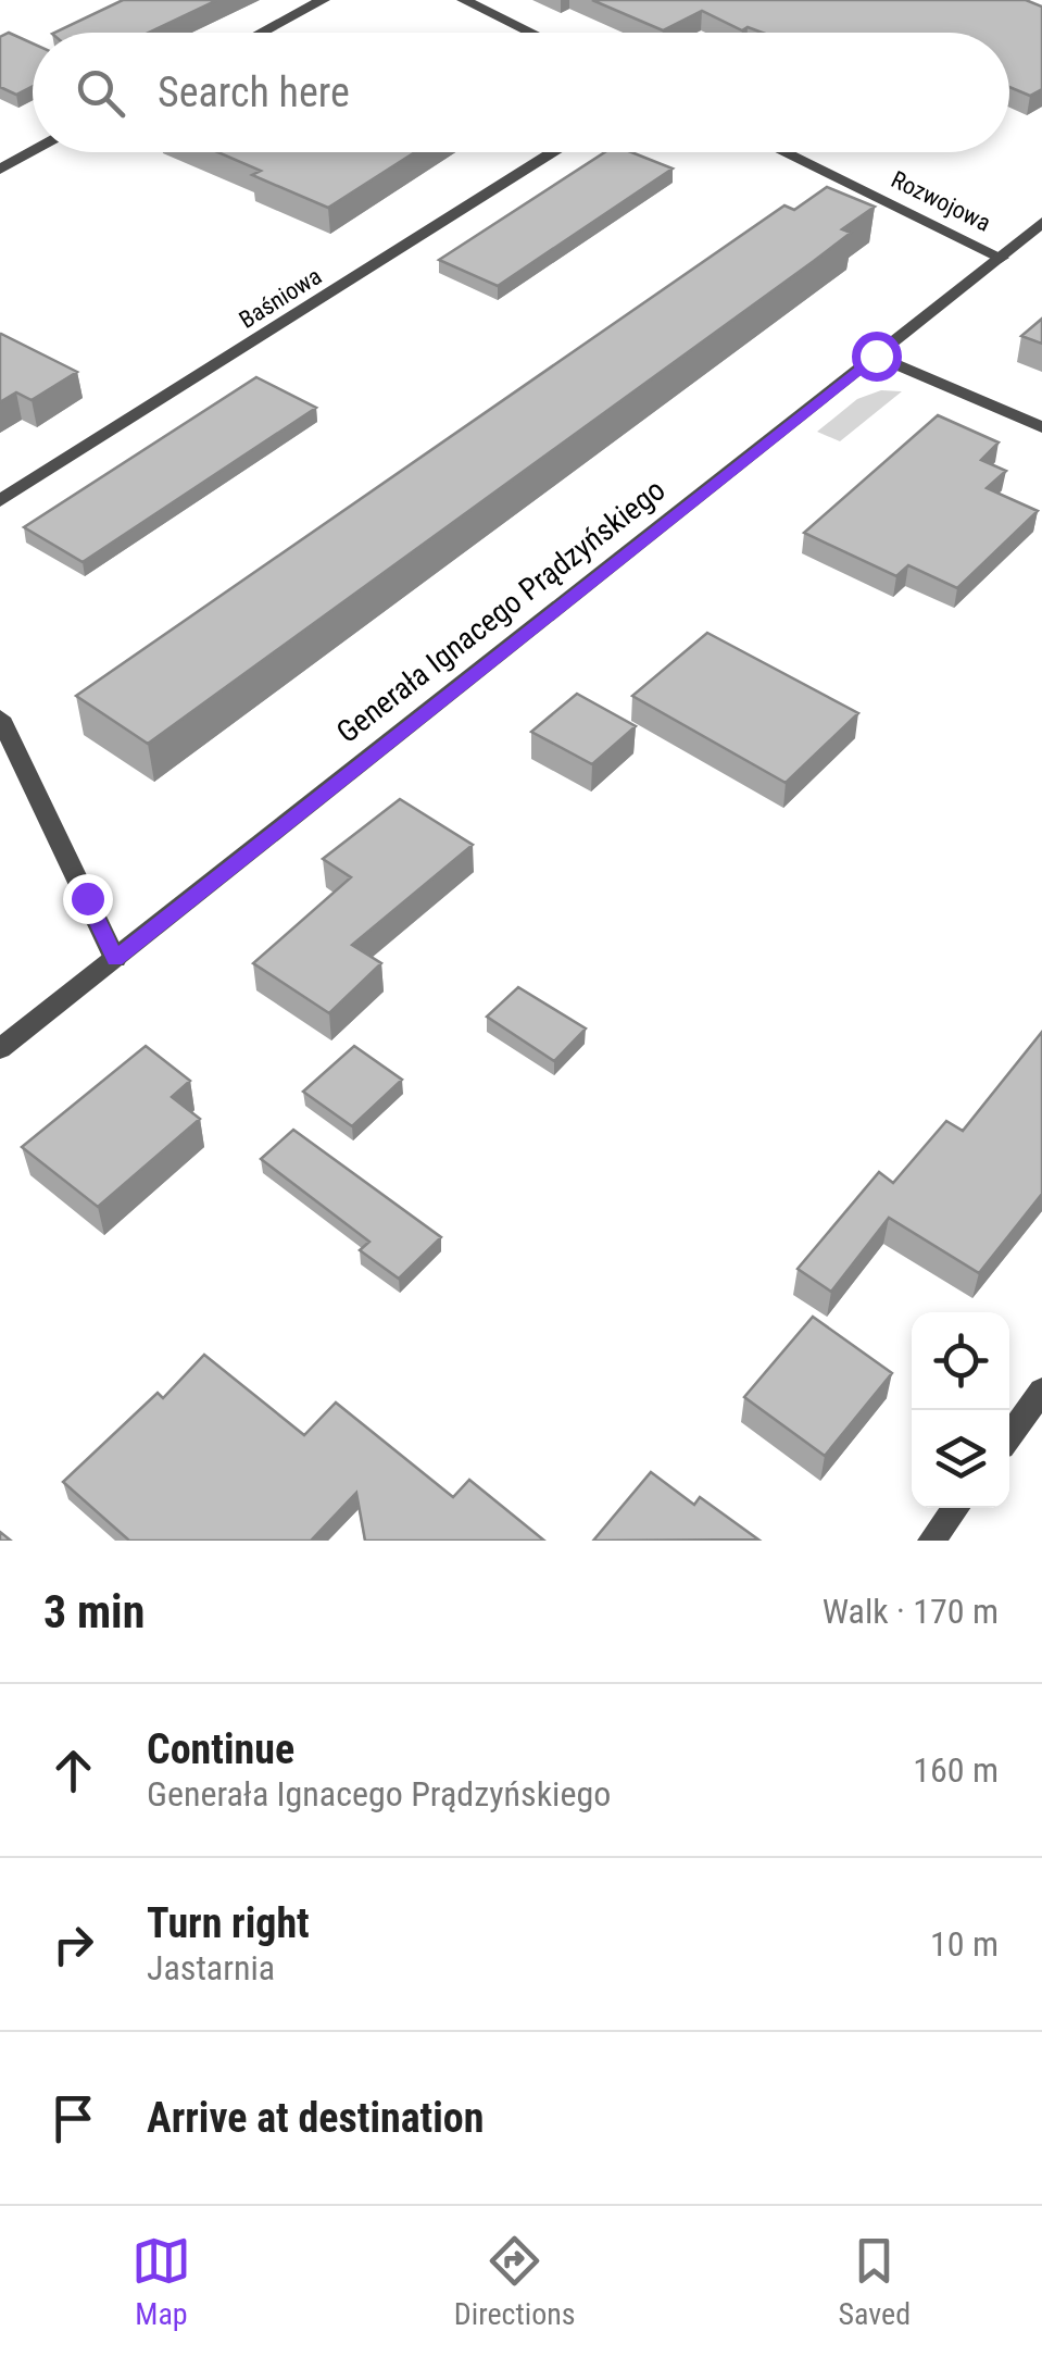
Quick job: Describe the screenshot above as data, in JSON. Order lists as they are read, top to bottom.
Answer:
{
  "streets": {
    "street": ["Rozwojowa", "Baśniowa", "Generała Ignacego Prądzyńskiego"]
  },
  "crossings": [
    ["Rozwojowa", "Generała Ignacego Prądzyńskiego"]
  ],
  "page": {
    "search": "Search here",
    "heading": ["3 min", "Walk · 170 m"],
    "list": [
      ["Continue", "Generała Ignacego Prądzyńskiego", "160 m"],
      ["Turn right", "Jastarnia", "10 m"],
      "Arrive at destination"
    ],
    "nav": ["Map", "Directions", "Saved"]
  }
}
